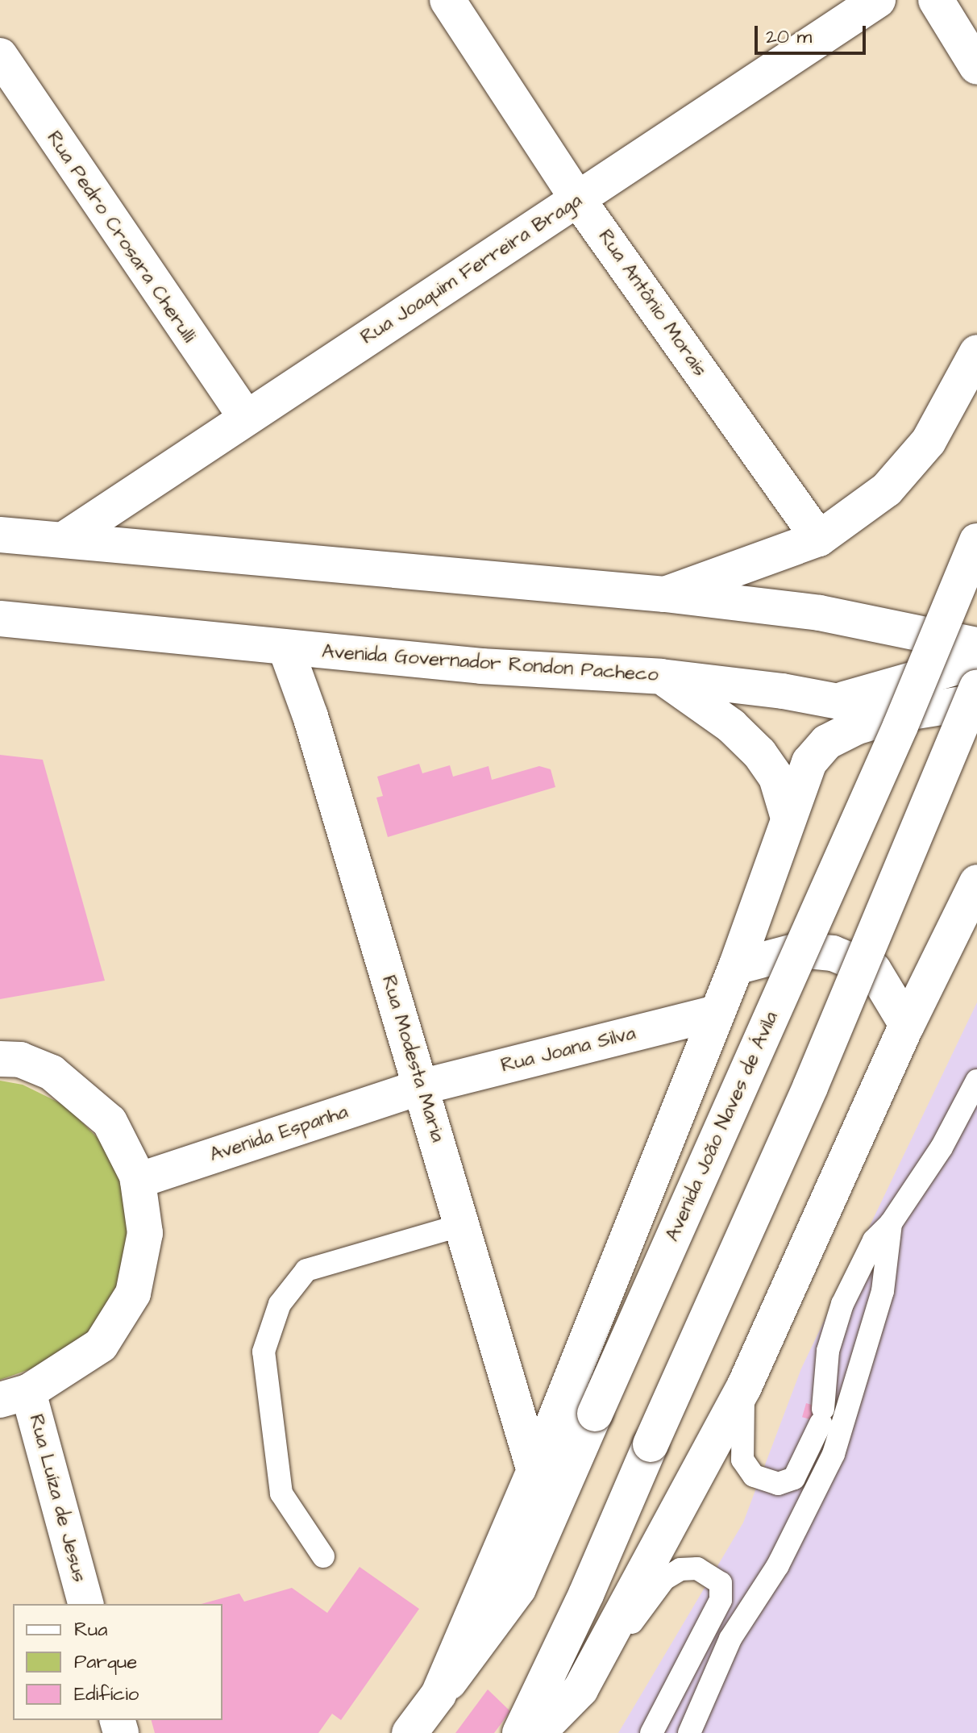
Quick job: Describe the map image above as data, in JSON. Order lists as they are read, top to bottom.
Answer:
{
  "streets": {
    "main road": [
      "Rua Pedro Crosara Cherulli",
      "Rua Joaquim Ferreira Braga",
      "Rua Antônio Morais",
      "Avenida Governador Rondon Pacheco",
      "Rua Joana Silva",
      "Rua Modesta Maria",
      "Avenida João Naves de Ávila",
      "Avenida Espanha",
      "Rua Luíza de Jesus"
    ]
  },
  "crossings": [
    ["Rua Pedro Crosara Cherulli", "Rua Joaquim Ferreira Braga"],
    ["Rua Joaquim Ferreira Braga", "Rua Antônio Morais"],
    ["Avenida Governador Rondon Pacheco", "Rua Modesta Maria"],
    ["Avenida Governador Rondon Pacheco", "Avenida João Naves de Ávila"],
    ["Rua Joana Silva", "Rua Modesta Maria"],
    ["Rua Joana Silva", "Avenida João Naves de Ávila"],
    ["Rua Joana Silva", "Avenida Espanha"],
    ["Rua Modesta Maria", "Avenida João Naves de Ávila"],
    ["Rua Modesta Maria", "Avenida Espanha"]
  ],
  "legend": ["Rua", "Parque", "Edifício"],
  "scale_bar": "20 m"
}
